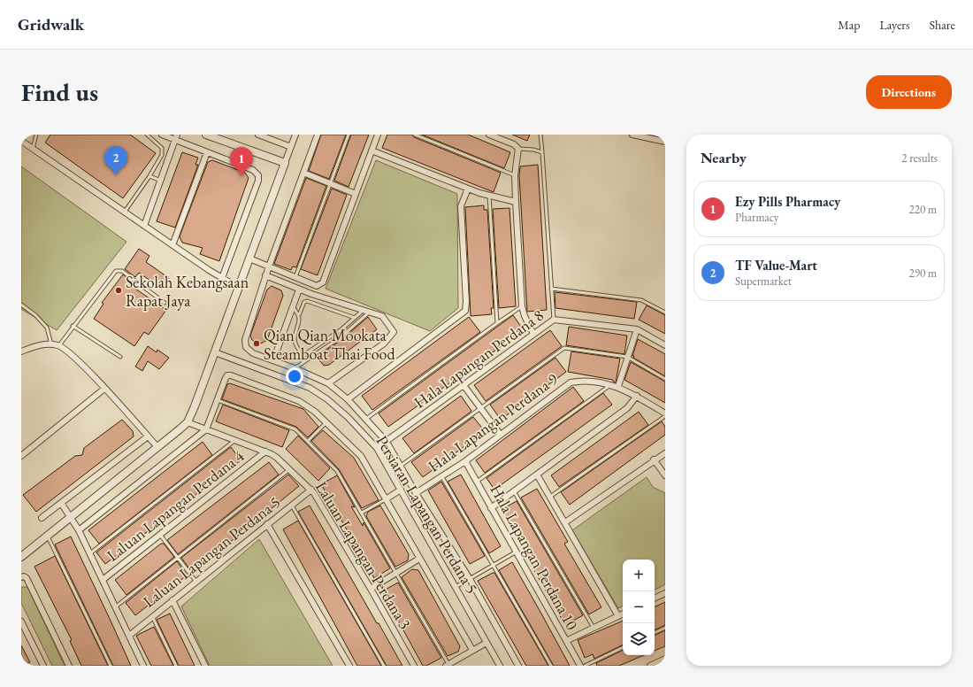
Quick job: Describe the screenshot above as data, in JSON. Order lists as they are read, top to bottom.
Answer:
{
  "streets": {
    "street": [
      "Hala Lapangan Perdana 8",
      "Hala Lapangan Perdana 9",
      "Laluan Lapangan Perdana 4",
      "Persiaran Lapangan Perdana 5",
      "Laluan Lapangan Perdana 5",
      "Laluan Lapangan Perdana 3",
      "Hala Lapangan Perdana 10"
    ]
  },
  "crossings": [
    ["Hala Lapangan Perdana 8", "Persiaran Lapangan Perdana 5"],
    ["Hala Lapangan Perdana 9", "Hala Lapangan Perdana 10"],
    ["Laluan Lapangan Perdana 4", "Laluan Lapangan Perdana 3"],
    ["Laluan Lapangan Perdana 5", "Laluan Lapangan Perdana 3"]
  ],
  "places": ["Sekolah Kebangsaan Rapat Jaya", "Qian Qian Mookata Steamboat Thai Food"],
  "page": {
    "header": "Gridwalk",
    "nav": ["Map", "Layers", "Share"],
    "buttons": "Directions",
    "title": "Find us",
    "heading": ["Nearby", "2 results"],
    "pins": ["2", "1"],
    "list": [
      {
        "mark": "1",
        "name": "Ezy Pills Pharmacy",
        "note": "Pharmacy",
        "value": "220 m"
      },
      {
        "mark": "2",
        "name": "TF Value-Mart",
        "note": "Supermarket",
        "value": "290 m"
      }
    ],
    "map_buttons": ["+", "−"]
  }
}
